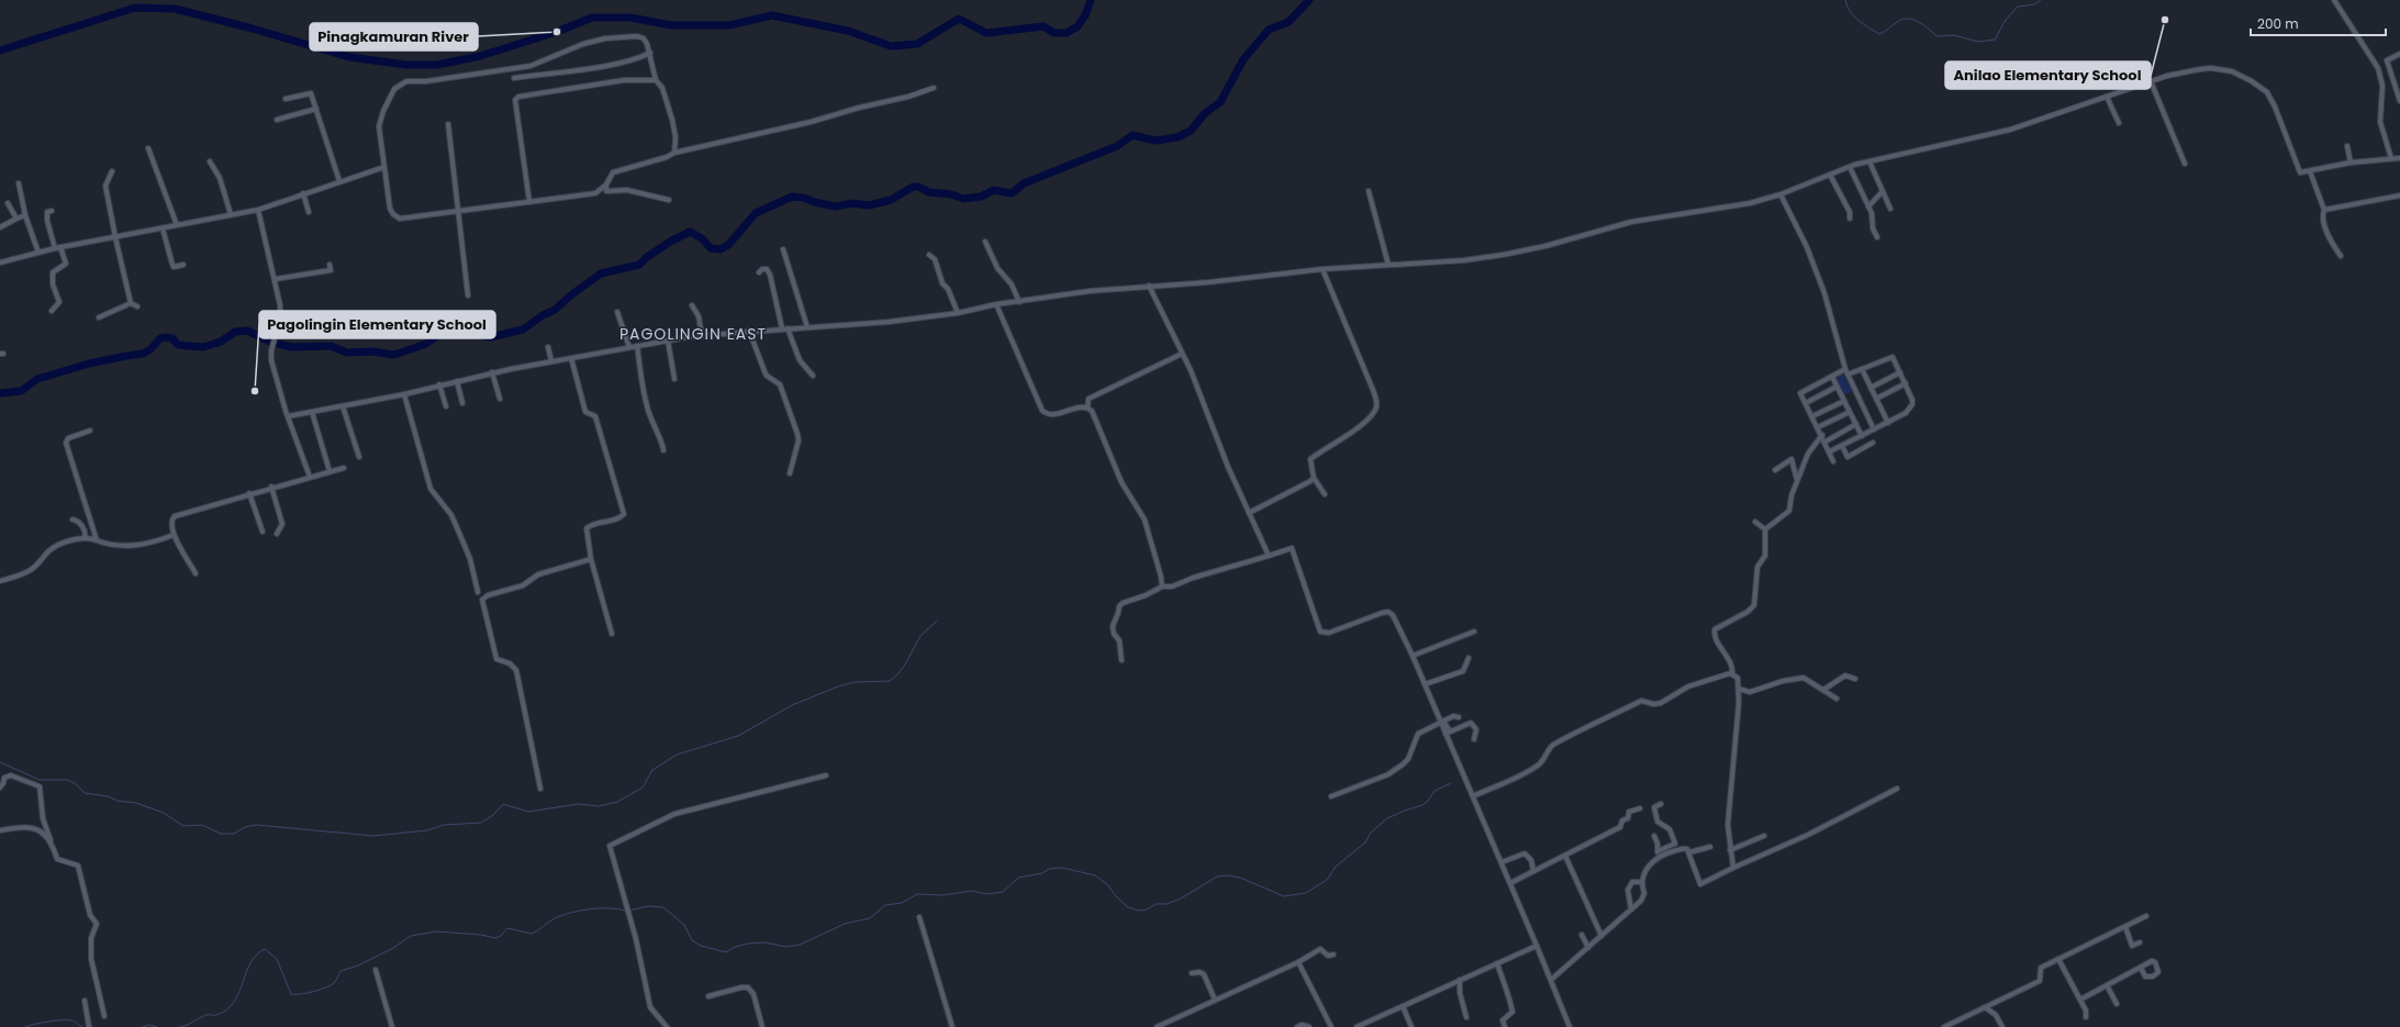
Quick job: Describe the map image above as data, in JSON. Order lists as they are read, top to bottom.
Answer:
{
  "districts": ["PAGOLINGIN EAST"],
  "places": ["Anilao Elementary School", "Pinagkamuran River", "Pagolingin Elementary School"],
  "scale_bar": "200 m"
}
